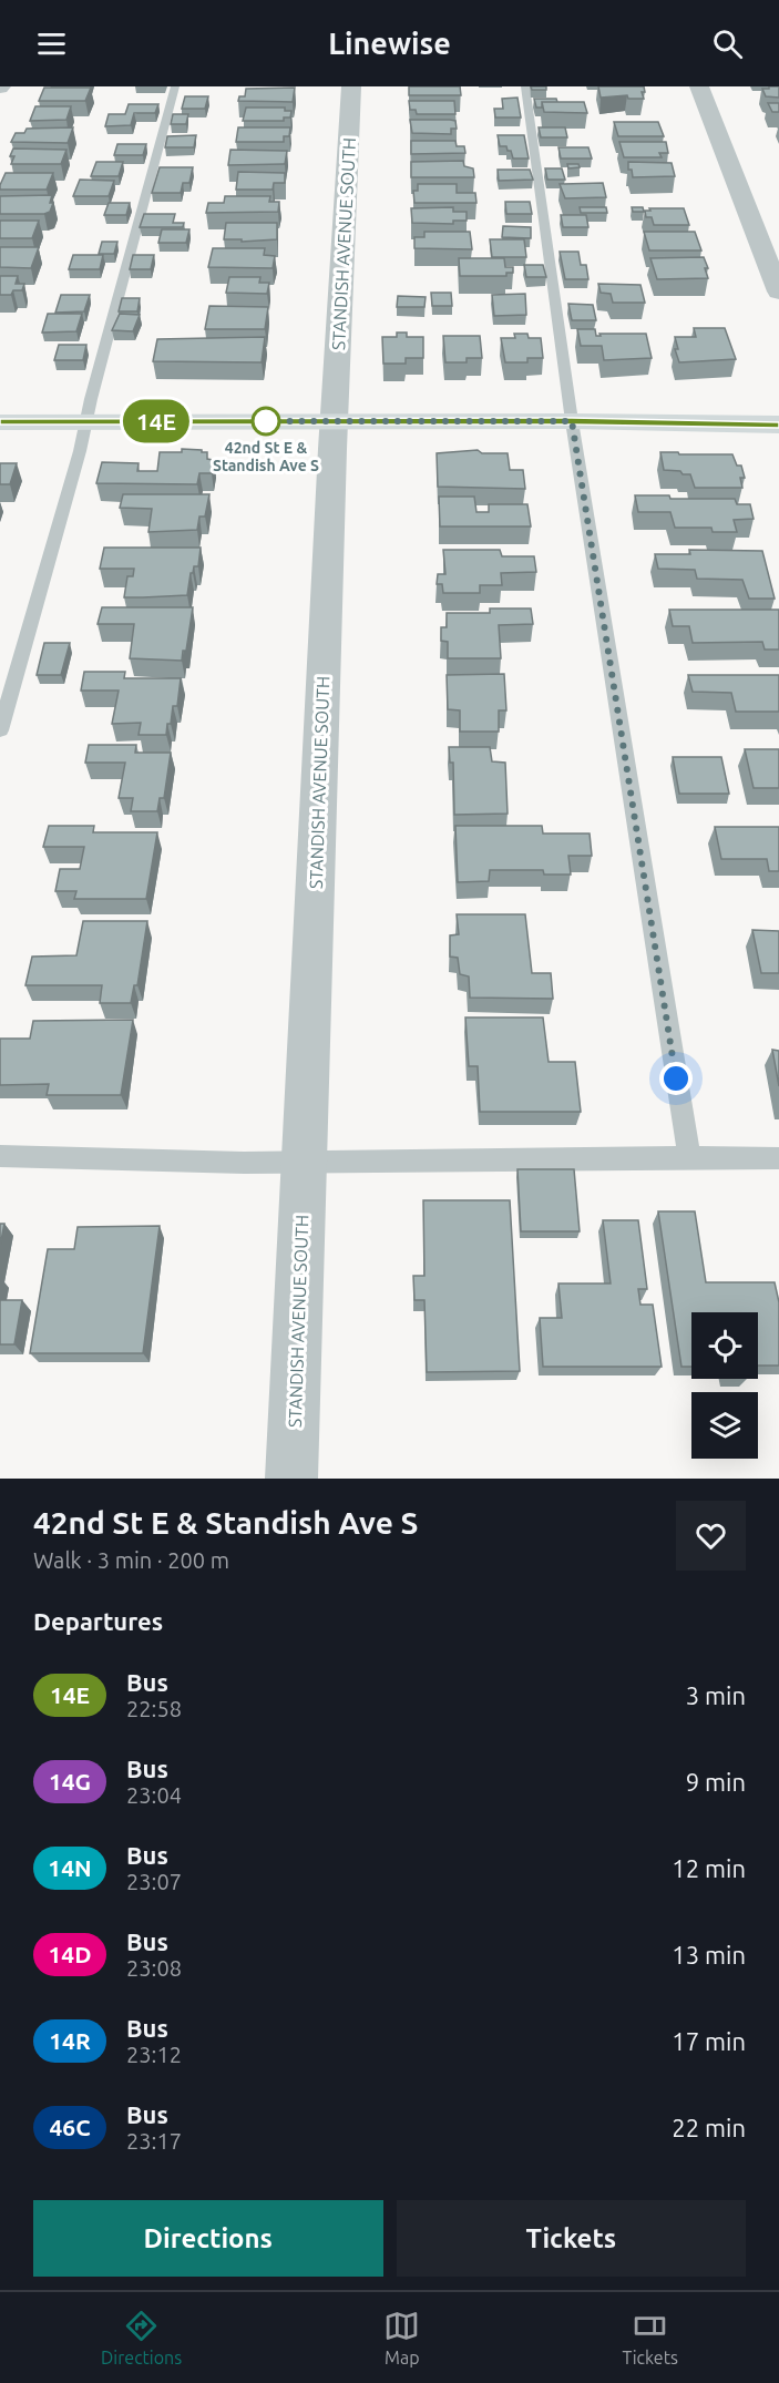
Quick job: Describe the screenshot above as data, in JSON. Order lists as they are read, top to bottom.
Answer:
{
  "streets": {
    "street": ["STANDISH AVENUE SOUTH"]
  },
  "places": ["42nd St E & Standish Ave S"],
  "lines": ["bus line 14E"],
  "page": {
    "header": "Linewise",
    "on_map": "14E",
    "heading": [
      ["42nd St E & Standish Ave S", "Walk · 3 min · 200 m"],
      "Departures"
    ],
    "list": [
      {
        "mark": "14E",
        "name": "Bus",
        "note": "22:58",
        "value": "3 min"
      },
      {
        "mark": "14G",
        "name": "Bus",
        "note": "23:04",
        "value": "9 min"
      },
      {
        "mark": "14N",
        "name": "Bus",
        "note": "23:07",
        "value": "12 min"
      },
      {
        "mark": "14D",
        "name": "Bus",
        "note": "23:08",
        "value": "13 min"
      },
      {
        "mark": "14R",
        "name": "Bus",
        "note": "23:12",
        "value": "17 min"
      },
      {
        "mark": "46C",
        "name": "Bus",
        "note": "23:17",
        "value": "22 min"
      }
    ],
    "buttons": ["Directions", "Tickets"],
    "tabs": ["Directions", "Map", "Tickets"]
  }
}
